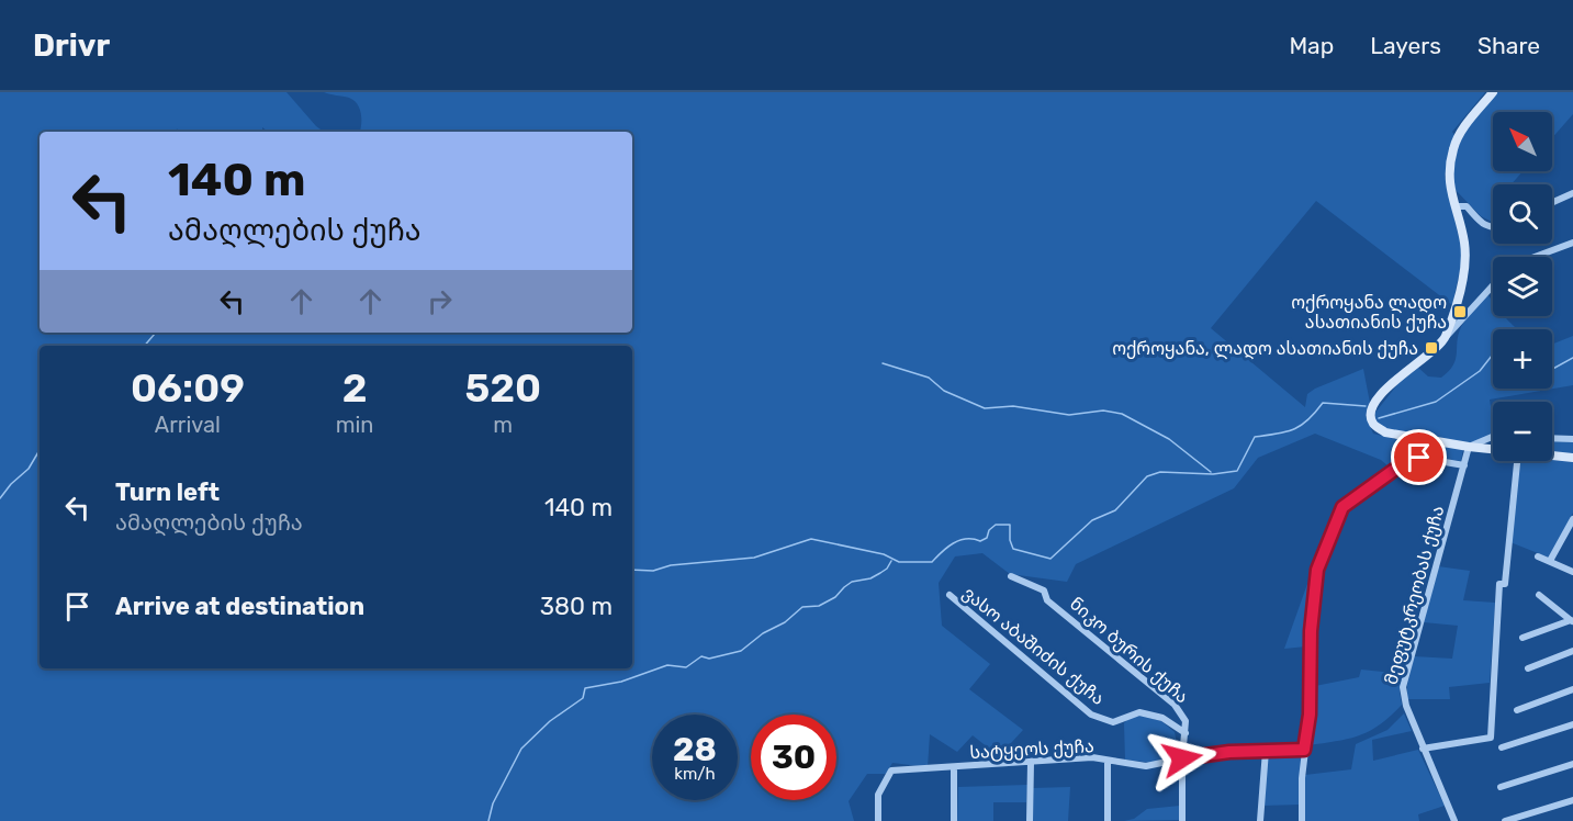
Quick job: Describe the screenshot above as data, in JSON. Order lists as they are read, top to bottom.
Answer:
{
  "streets": {
    "street": [
      "მეფუტკრეობას ქუჩა",
      "ვასო აბაშიძის ქუჩა",
      "ნიკო ბურის ქუჩა",
      "სატყეოს ქუჩა"
    ]
  },
  "crossings": [
    ["ვასო აბაშიძის ქუჩა", "ნიკო ბურის ქუჩა"]
  ],
  "places": {
    "transit": ["ოქროყანა ლადო ასათიანის ქუჩა", "ოქროყანა, ლადო ასათიანის ქუჩა"]
  },
  "north": "top left",
  "page": {
    "header": "Drivr",
    "nav": ["Map", "Layers", "Share"],
    "map_buttons": ["+", "−"],
    "turn": ["140 m", "ამაღლების ქუჩა"],
    "eta": [
      "06:09",
      "Arrival",
      "2",
      "min",
      "520",
      "m"
    ],
    "list": [
      {
        "name": "Turn left",
        "note": "ამაღლების ქუჩა",
        "value": "140 m"
      },
      {
        "name": "Arrive at destination",
        "value": "380 m"
      }
    ],
    "speed": "28 km/h",
    "limit": "30"
  }
}
